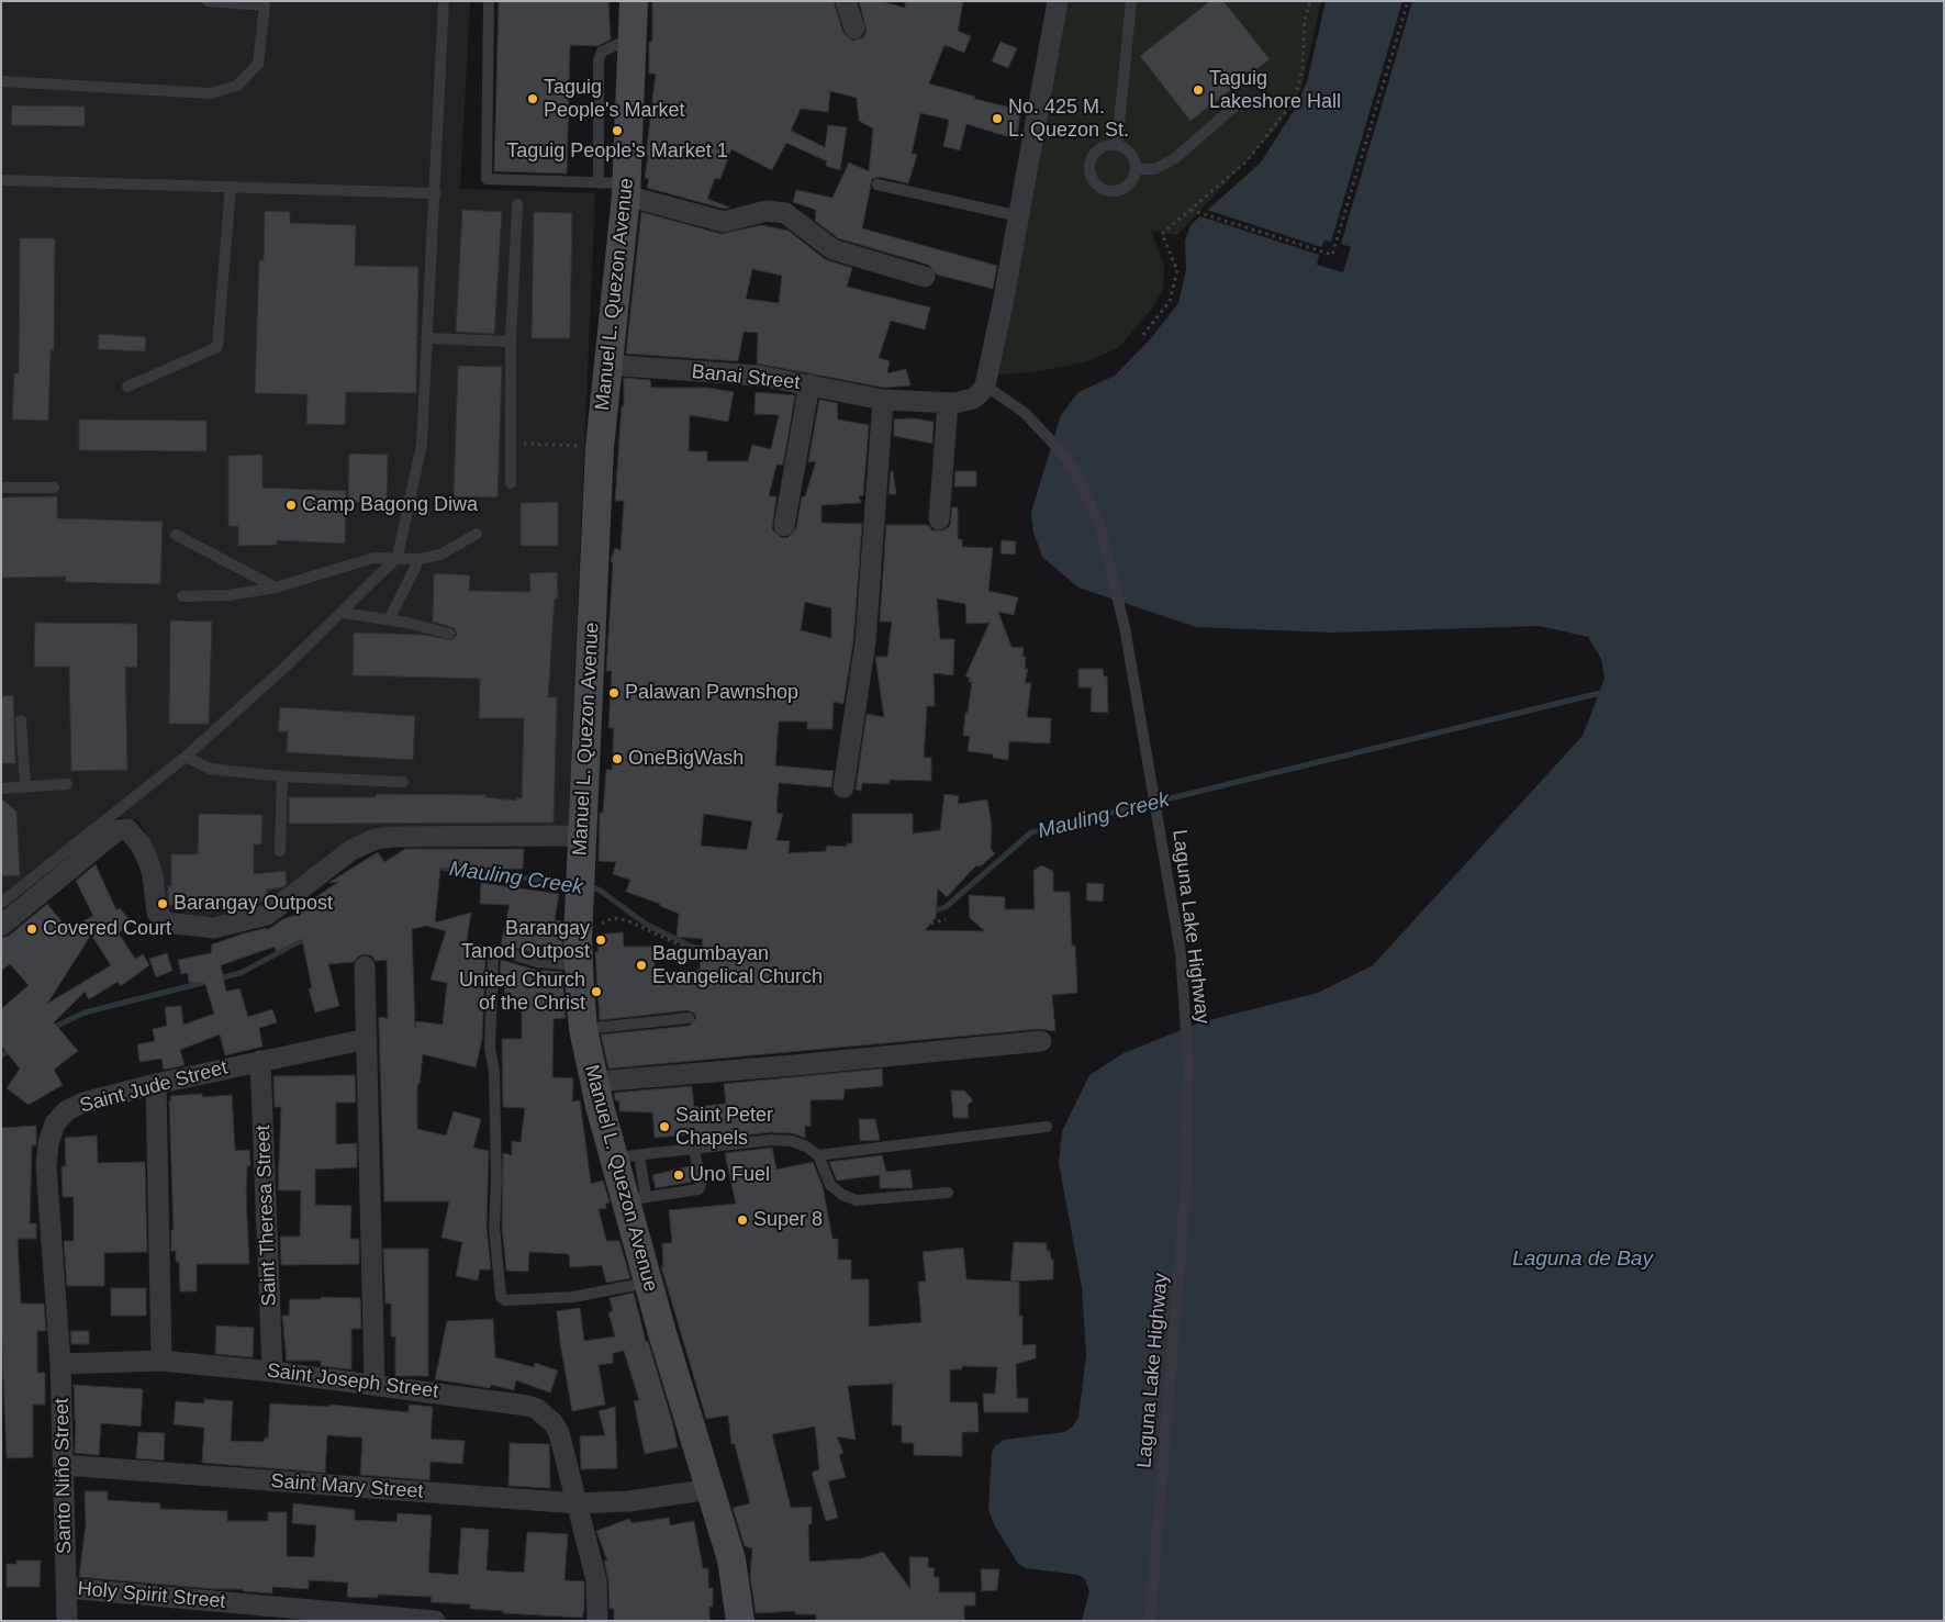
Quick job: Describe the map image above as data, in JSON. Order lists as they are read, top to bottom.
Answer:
{
  "streets": {
    "main road": ["Manuel L. Quezon Avenue"],
    "street": [
      "Banai Street",
      "Saint Jude Street",
      "Saint Theresa Street",
      "Saint Joseph Street",
      "Santo Niño Street",
      "Saint Mary Street",
      "Holy Spirit Street"
    ],
    "lane": ["Laguna Lake Highway"]
  },
  "crossings": [
    ["Manuel L. Quezon Avenue", "Banai Street"],
    ["Manuel L. Quezon Avenue", "Saint Mary Street"],
    ["Banai Street", "Laguna Lake Highway"],
    ["Saint Jude Street", "Saint Theresa Street"],
    ["Saint Jude Street", "Saint Joseph Street"],
    ["Saint Jude Street", "Santo Niño Street"],
    ["Saint Theresa Street", "Saint Joseph Street"],
    ["Saint Joseph Street", "Santo Niño Street"],
    ["Saint Joseph Street", "Saint Mary Street"],
    ["Santo Niño Street", "Saint Mary Street"],
    ["Santo Niño Street", "Holy Spirit Street"]
  ],
  "water": ["Mauling Creek", "Laguna de Bay"],
  "places": [
    "Taguig Lakeshore Hall",
    "Taguig People's Market",
    "No. 425 M. L. Quezon St.",
    "Taguig People's Market 1",
    "Camp Bagong Diwa",
    "Palawan Pawnshop",
    "OneBigWash",
    "Barangay Outpost",
    "Covered Court",
    "Barangay Tanod Outpost",
    "Bagumbayan Evangelical Church",
    "United Church of the Christ",
    "Saint Peter Chapels",
    "Uno Fuel",
    "Super 8"
  ]
}
